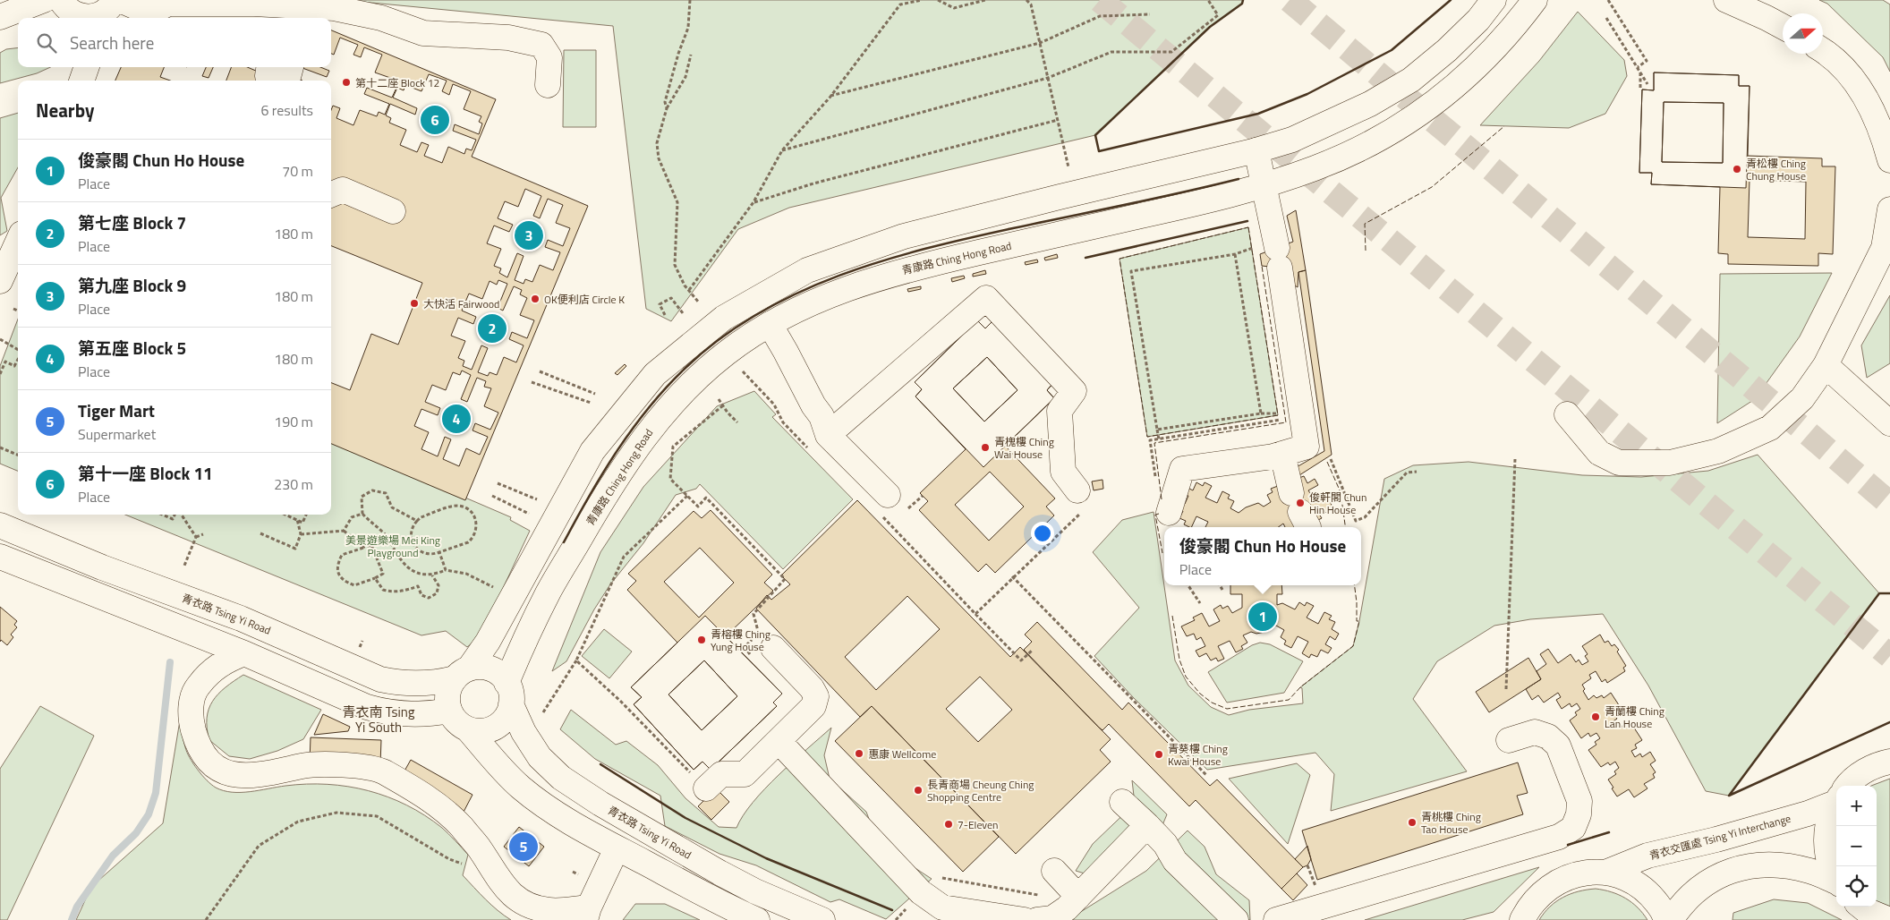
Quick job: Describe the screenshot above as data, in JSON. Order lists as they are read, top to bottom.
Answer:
{
  "streets": {
    "main road": ["青康路 Ching Hong Road", "青衣路 Tsing Yi Road", "青衣交匯處 Tsing Yi Interchange"]
  },
  "crossings": [
    ["青康路 Ching Hong Road", "青衣路 Tsing Yi Road"]
  ],
  "districts": ["青衣南 Tsing Yi South"],
  "parks": ["美景遊樂場 Mei King Playground"],
  "places": [
    "第十二座 Block 12",
    "青松樓 Ching Chung House",
    "OK便利店 Circle K",
    "大快活 Fairwood",
    "青槐樓 Ching Wai House",
    "俊軒閣 Chun Hin House",
    "青榕樓 Ching Yung House",
    "青蘭樓 Ching Lan House",
    "惠康 Wellcome",
    "青葵樓 Ching Kwai House",
    "長青商場 Cheung Ching Shopping Centre",
    "青桃樓 Ching Tao House",
    "7-Eleven"
  ],
  "north": "right",
  "page": {
    "search": "Search here",
    "heading": ["Nearby", "6 results"],
    "pins": [
      "6",
      "3",
      "2",
      "4",
      "1",
      "5"
    ],
    "list": [
      {
        "mark": "1",
        "name": "俊豪閣 Chun Ho House",
        "note": "Place",
        "value": "70 m"
      },
      {
        "mark": "2",
        "name": "第七座 Block 7",
        "note": "Place",
        "value": "180 m"
      },
      {
        "mark": "3",
        "name": "第九座 Block 9",
        "note": "Place",
        "value": "180 m"
      },
      {
        "mark": "4",
        "name": "第五座 Block 5",
        "note": "Place",
        "value": "180 m"
      },
      {
        "mark": "5",
        "name": "Tiger Mart",
        "note": "Supermarket",
        "value": "190 m"
      },
      {
        "mark": "6",
        "name": "第十一座 Block 11",
        "note": "Place",
        "value": "230 m"
      }
    ],
    "popup": ["俊豪閣 Chun Ho House", "Place"],
    "map_buttons": ["+", "−"]
  }
}
